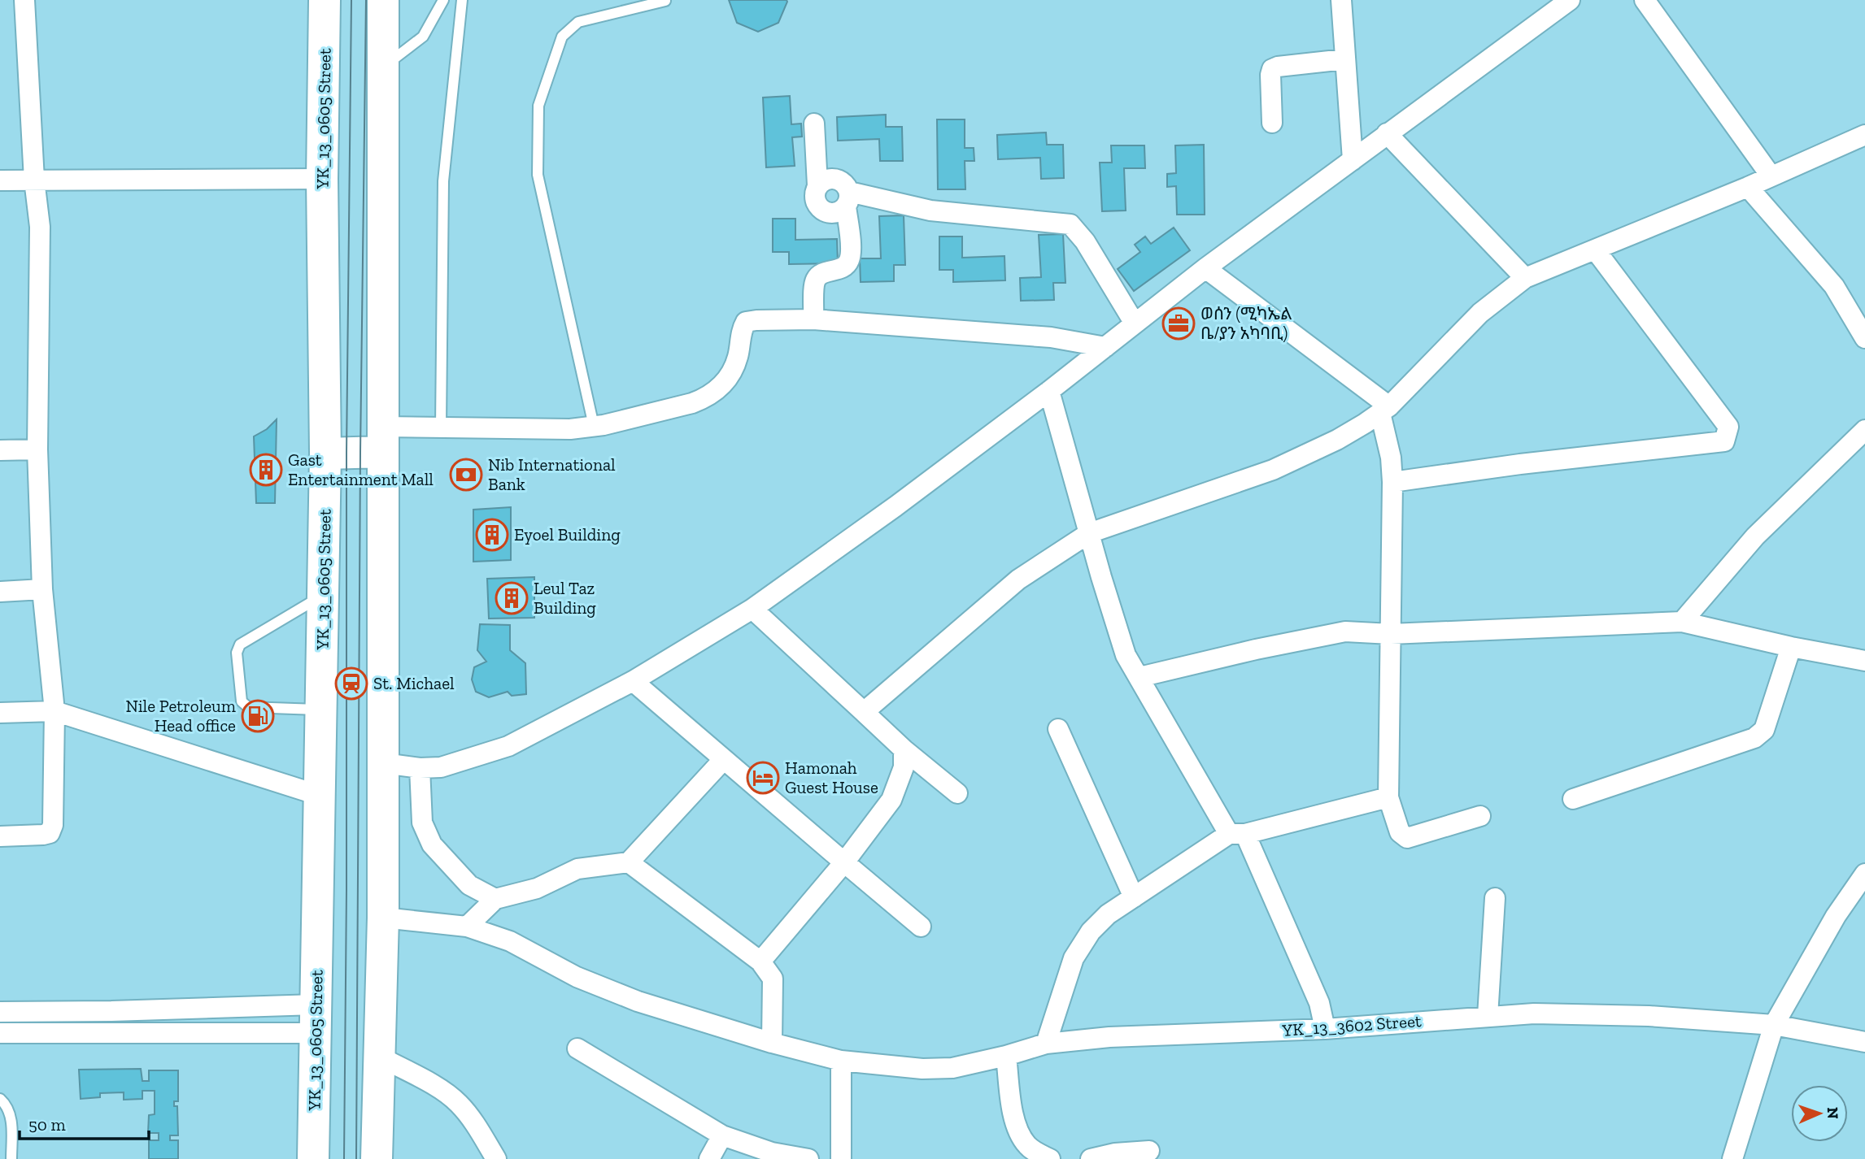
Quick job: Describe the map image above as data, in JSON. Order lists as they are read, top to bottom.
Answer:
{
  "streets": {
    "main road": ["YK_13_0605 Street"],
    "street": ["YK_13_3602 Street"]
  },
  "places": {
    "office": ["ወሰን (ሚካኤል ቤ/ያን አካባቢ)"],
    "building": ["Gast Entertainment Mall", "Eyoel Building", "Leul Taz Building"],
    "bank": ["Nib International Bank"],
    "station": ["St. Michael"],
    "fuel station": ["Nile Petroleum Head office"],
    "hotel": ["Hamonah Guest House"]
  },
  "scale_bar": "50 m",
  "north": "right"
}
